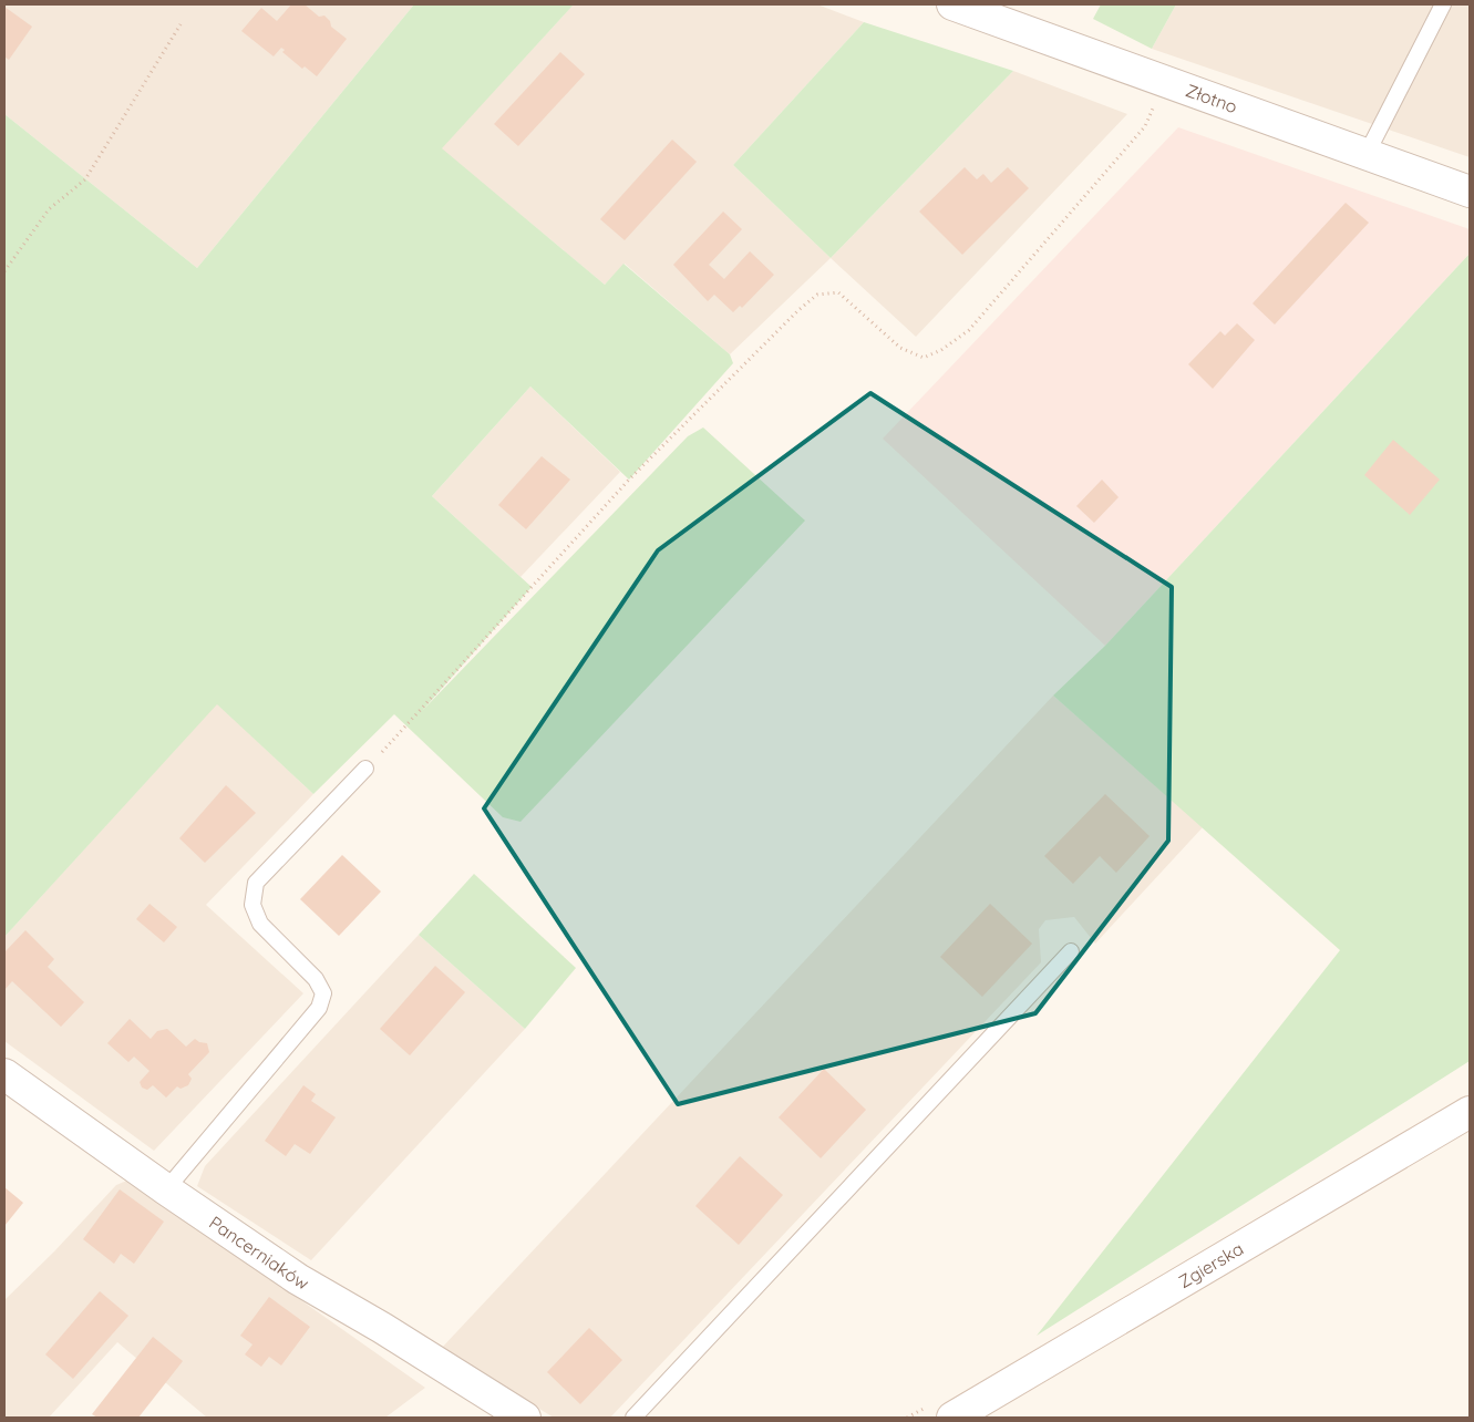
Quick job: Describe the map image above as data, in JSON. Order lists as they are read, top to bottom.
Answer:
{
  "streets": {
    "street": ["Złotno", "Pancerniaków", "Zgierska"]
  }
}
